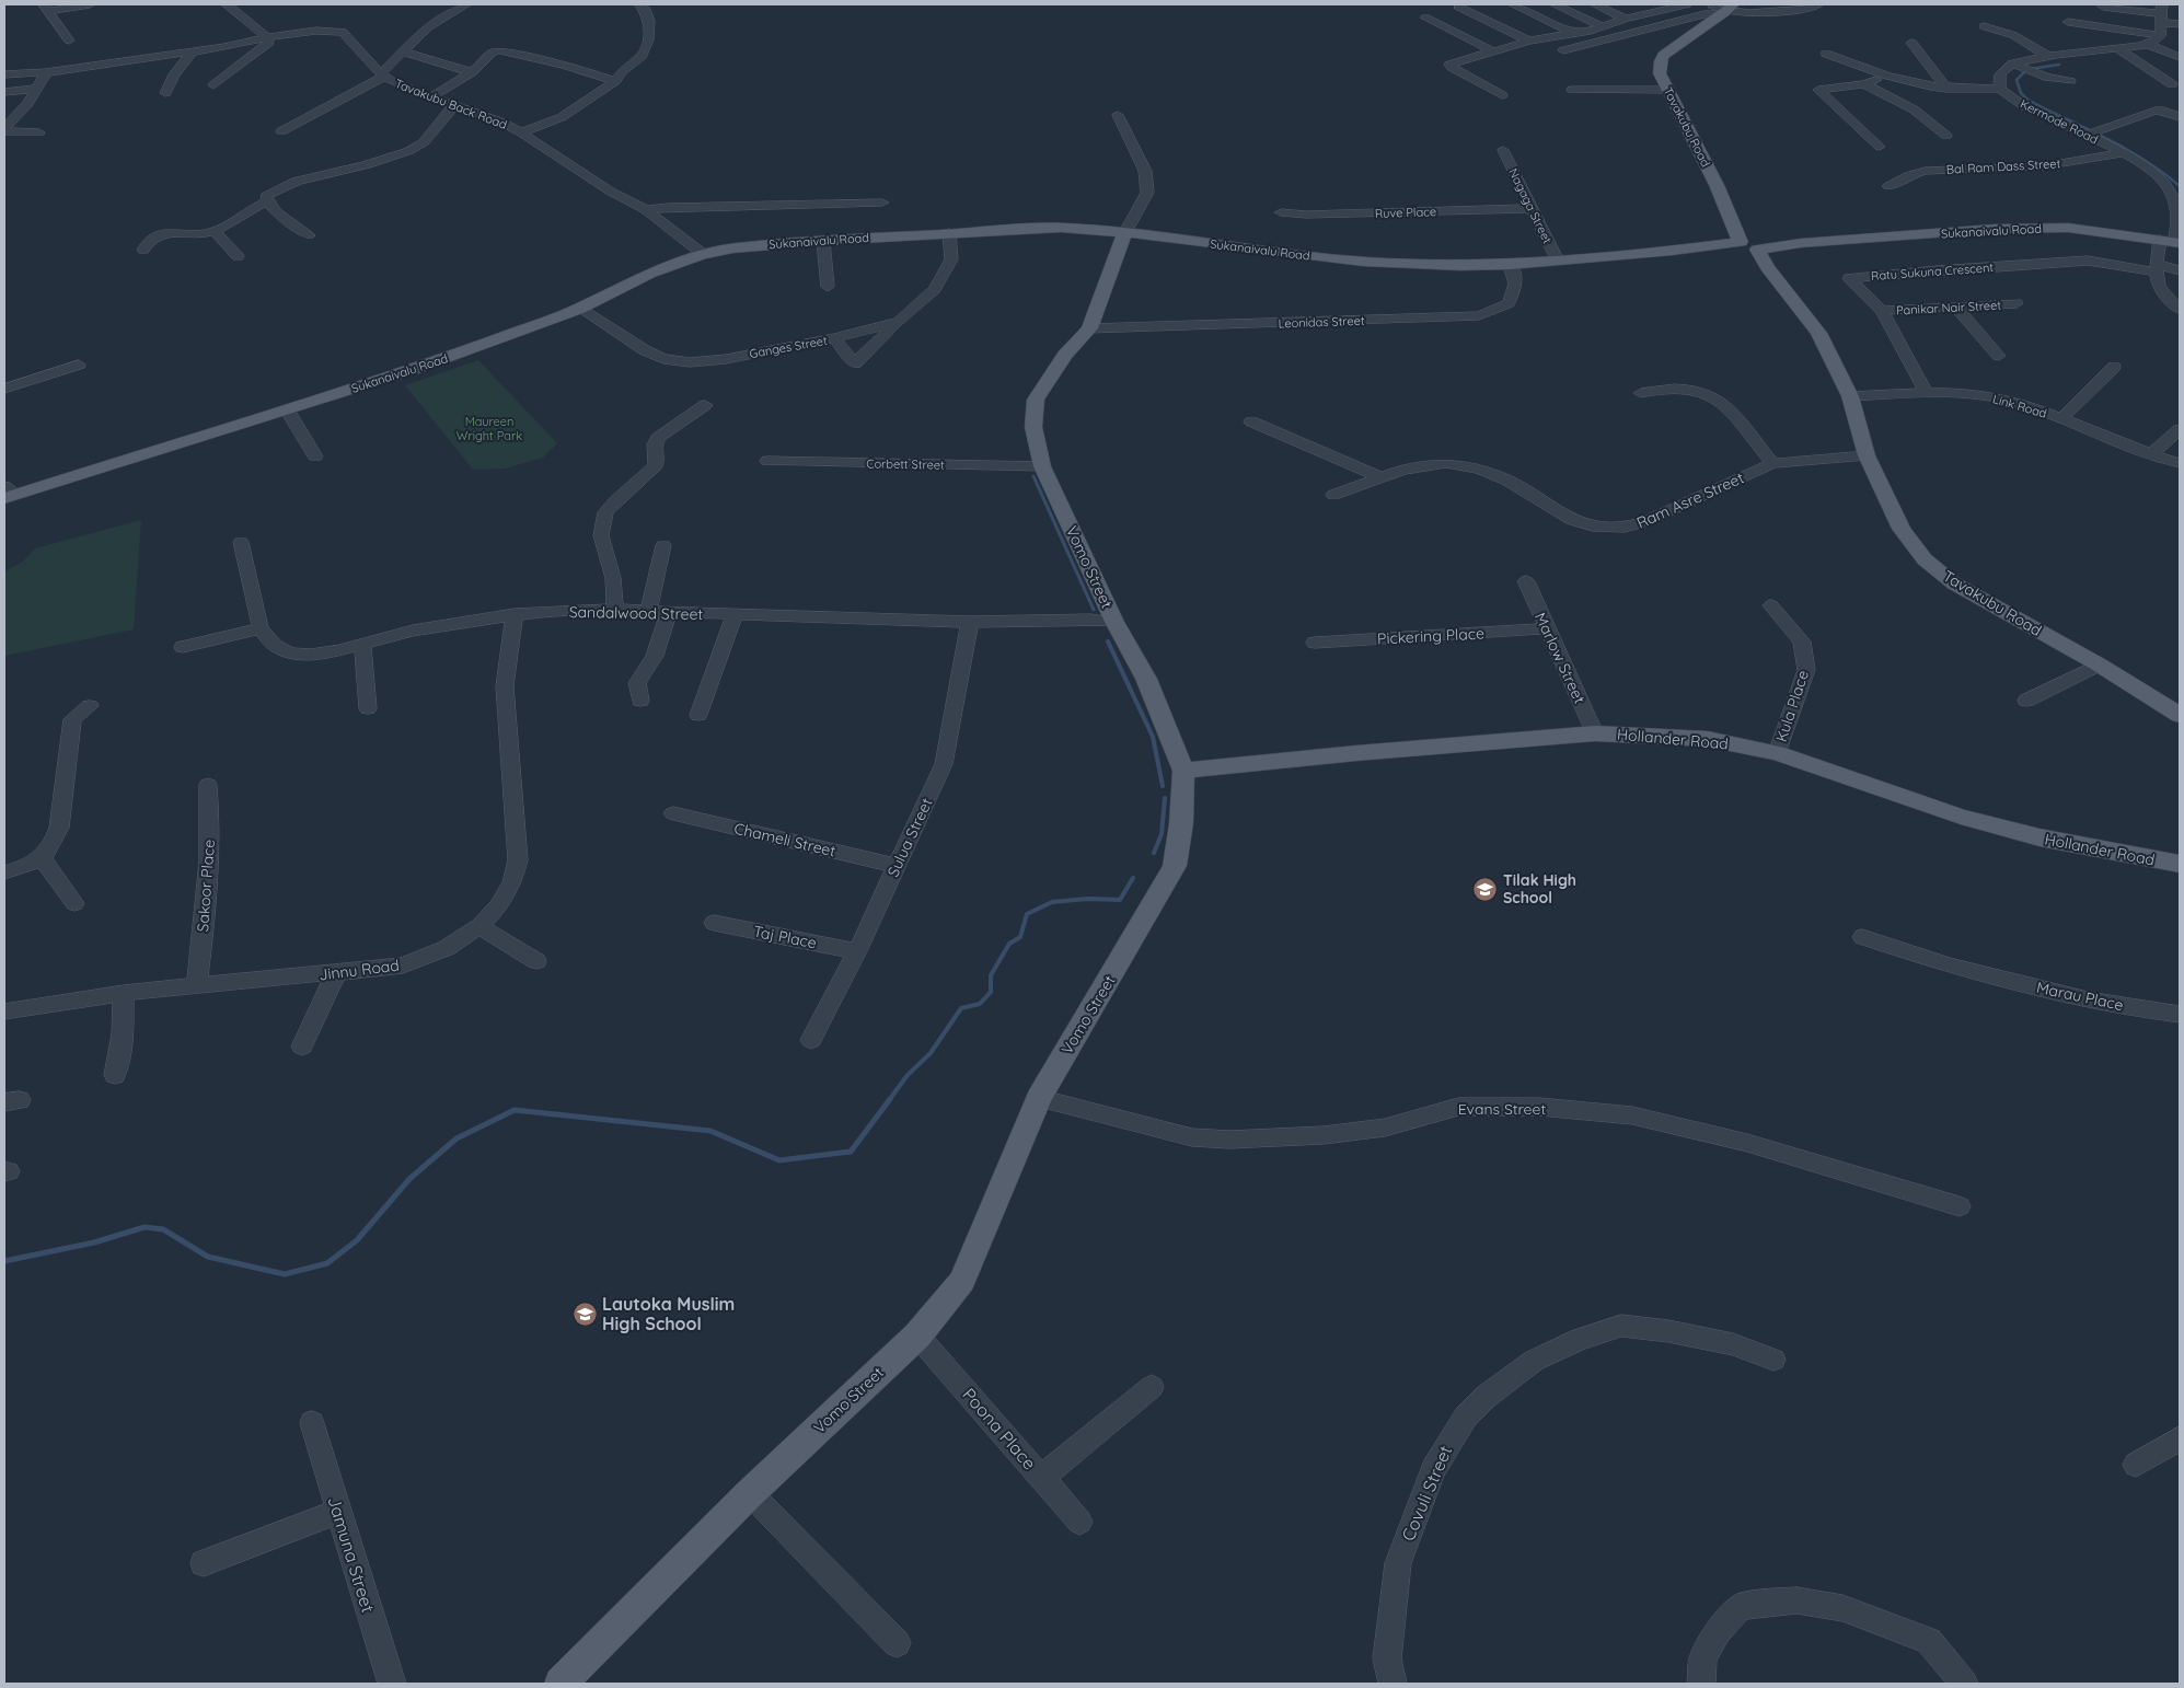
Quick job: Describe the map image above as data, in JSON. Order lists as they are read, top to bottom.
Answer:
{
  "streets": {
    "main road": [
      "Tavakubu Road",
      "Sukanaivalu Road",
      "Vomo Street",
      "Hollander Road"
    ],
    "street": [
      "Tavakubu Back Road",
      "Kermode Road",
      "Bal Ram Dass Street",
      "Nagaga Street",
      "Ruve Place",
      "Ratu Sukuna Crescent",
      "Panikar Nair Street",
      "Leonidas Street",
      "Ganges Street",
      "Link Road",
      "Corbett Street",
      "Ram Asre Street",
      "Sandalwood Street",
      "Pickering Place",
      "Marlow Street",
      "Kula Place",
      "Sulua Street",
      "Chameli Street",
      "Sakoor Place",
      "Taj Place",
      "Jinnu Road",
      "Marau Place",
      "Evans Street",
      "Poona Place",
      "Covuli Street",
      "Jamuna Street"
    ]
  },
  "crossings": [
    ["Tavakubu Back Road", "Sukanaivalu Road"],
    ["Kermode Road", "Bal Ram Dass Street"],
    ["Kermode Road", "Sukanaivalu Road"],
    ["Kermode Road", "Ratu Sukuna Crescent"],
    ["Tavakubu Road", "Sukanaivalu Road"],
    ["Tavakubu Road", "Link Road"],
    ["Tavakubu Road", "Ram Asre Street"],
    ["Nagaga Street", "Ruve Place"],
    ["Nagaga Street", "Sukanaivalu Road"],
    ["Sukanaivalu Road", "Leonidas Street"],
    ["Sukanaivalu Road", "Ganges Street"],
    ["Sukanaivalu Road", "Vomo Street"],
    ["Ratu Sukuna Crescent", "Panikar Nair Street"],
    ["Ratu Sukuna Crescent", "Link Road"],
    ["Leonidas Street", "Vomo Street"],
    ["Corbett Street", "Vomo Street"],
    ["Vomo Street", "Sandalwood Street"],
    ["Vomo Street", "Hollander Road"],
    ["Vomo Street", "Evans Street"],
    ["Vomo Street", "Poona Place"],
    ["Sandalwood Street", "Sulua Street"],
    ["Sandalwood Street", "Jinnu Road"],
    ["Pickering Place", "Marlow Street"],
    ["Marlow Street", "Hollander Road"],
    ["Kula Place", "Hollander Road"],
    ["Sulua Street", "Chameli Street"],
    ["Sulua Street", "Taj Place"],
    ["Sakoor Place", "Jinnu Road"]
  ],
  "parks": ["Maureen Wright Park"],
  "places": {
    "school or university": ["Tilak High School", "Lautoka Muslim High School"]
  }
}
